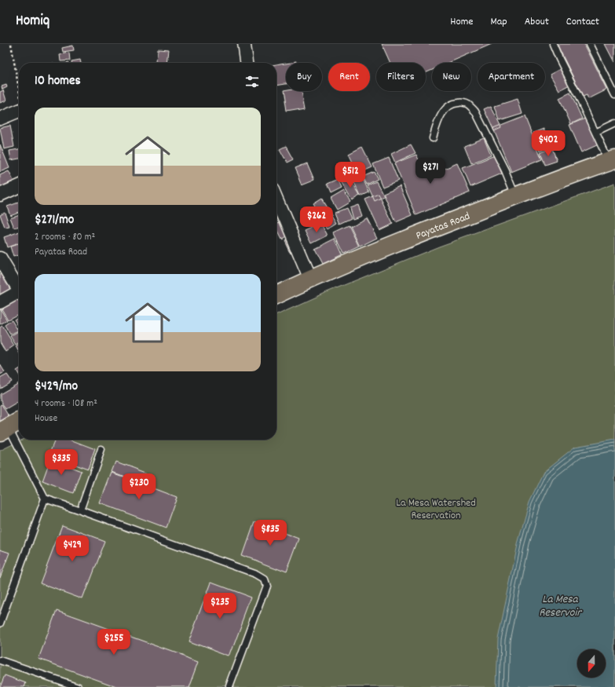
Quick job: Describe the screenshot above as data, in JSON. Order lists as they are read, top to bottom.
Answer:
{
  "streets": {
    "main road": ["Payatas Road"]
  },
  "water": ["La Mesa Reservoir"],
  "parks": ["La Mesa Watershed Reservation"],
  "north": "bottom",
  "page": {
    "header": "Homiq",
    "nav": [
      "Home",
      "Map",
      "About",
      "Contact"
    ],
    "chip": [
      "Buy",
      "Rent",
      "Filters",
      "New",
      "Apartment"
    ],
    "heading": "10 homes",
    "list": [
      {
        "name": "$271/mo",
        "note": "2 rooms · 80 m² · Payatas Road"
      },
      {
        "name": "$429/mo",
        "note": "4 rooms · 108 m² · House"
      }
    ],
    "price": [
      "$402",
      "$271",
      "$512",
      "$262",
      "$335",
      "$230",
      "$835",
      "$429",
      "$235",
      "$255"
    ]
  }
}
